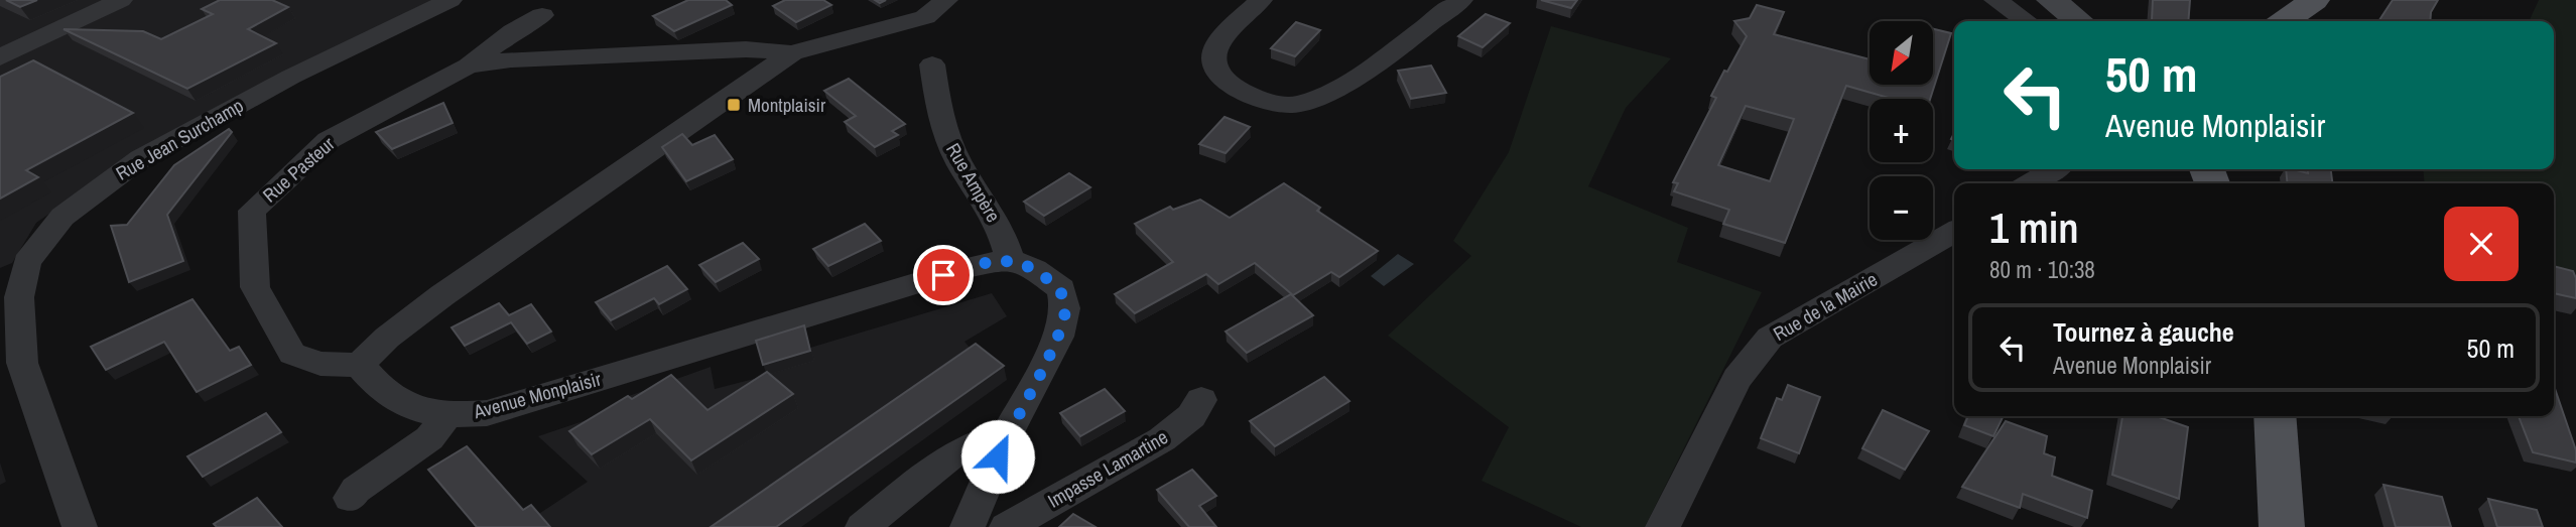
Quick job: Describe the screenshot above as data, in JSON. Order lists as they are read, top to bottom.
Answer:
{
  "streets": {
    "street": [
      "Rue Jean Surchamp",
      "Rue Pasteur",
      "Rue Ampère",
      "Rue de la Mairie",
      "Avenue Monplaisir",
      "Impasse Lamartine"
    ]
  },
  "crossings": [
    ["Rue Pasteur", "Avenue Monplaisir"],
    ["Rue Ampère", "Avenue Monplaisir"]
  ],
  "places": {
    "transit": ["Montplaisir"]
  },
  "north": "bottom left",
  "page": {
    "map_buttons": ["+", "−"],
    "turn": ["50 m", "Avenue Monplaisir"],
    "heading": ["1 min", "80 m · 10:38"],
    "list": [
      {
        "name": "Tournez à gauche",
        "note": "Avenue Monplaisir",
        "value": "50 m"
      }
    ]
  }
}
